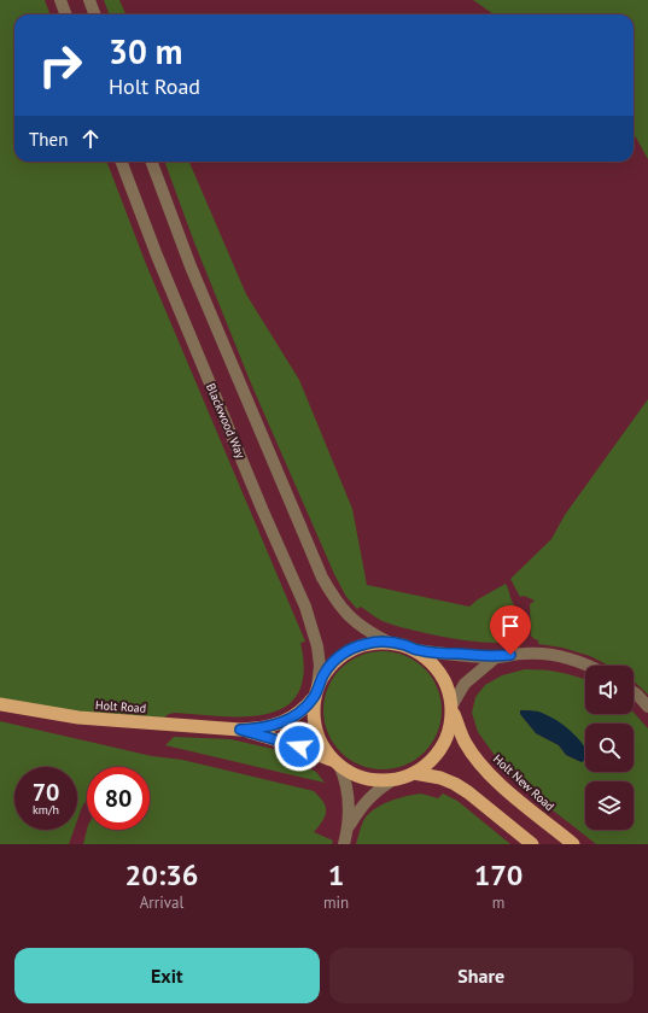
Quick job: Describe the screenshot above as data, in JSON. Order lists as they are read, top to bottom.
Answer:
{
  "streets": {
    "highway": ["Holt Road", "Holt New Road"],
    "street": ["Blackwood Way"]
  },
  "crossings": [
    ["Blackwood Way", "Holt Road"],
    ["Blackwood Way", "Holt New Road"],
    ["Holt Road", "Holt New Road"]
  ],
  "page": {
    "turn": ["30 m", "Holt Road"],
    "then": "Then",
    "speed": "70 km/h",
    "limit": "80",
    "eta": [
      "20:36",
      "Arrival",
      "1",
      "min",
      "170",
      "m"
    ],
    "buttons": ["Exit", "Share"]
  }
}
